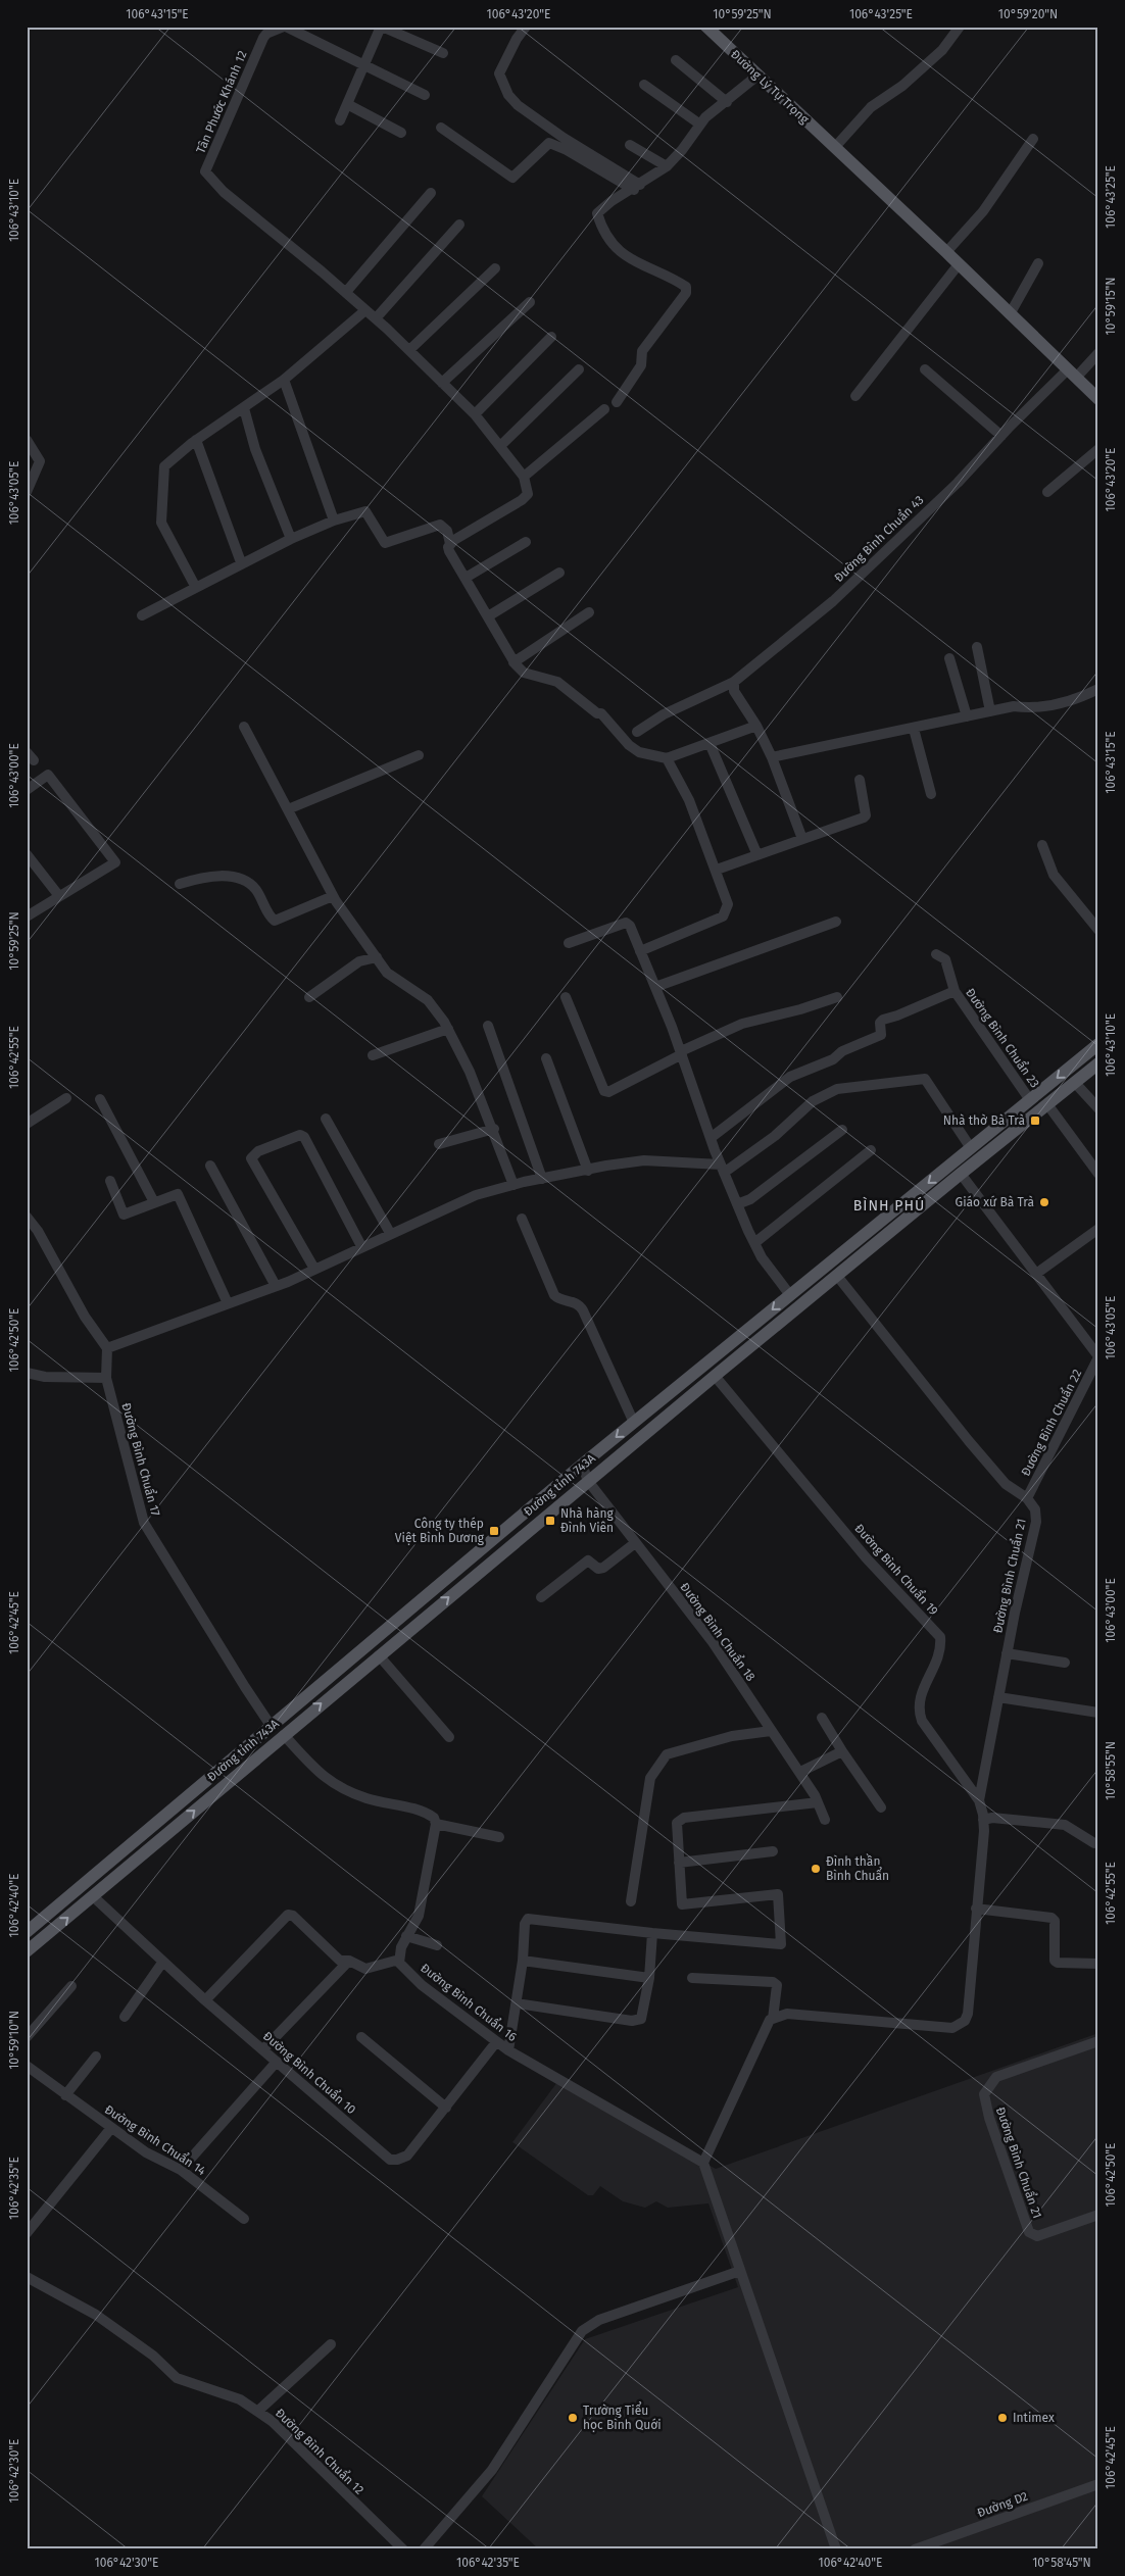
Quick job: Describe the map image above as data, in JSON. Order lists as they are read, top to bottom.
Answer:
{
  "streets": {
    "main road": ["Đường Lý Tự Trọng", "Đường tỉnh 743A"],
    "street": [
      "Tân Phước Khánh 12",
      "Đường Bình Chuẩn 43",
      "Đường Bình Chuẩn 23",
      "Đường Bình Chuẩn 22",
      "Đường Bình Chuẩn 17",
      "Đường Bình Chuẩn 19",
      "Đường Bình Chuẩn 21",
      "Đường Bình Chuẩn 18",
      "Đường Bình Chuẩn 16",
      "Đường Bình Chuẩn 10",
      "Đường Bình Chuẩn 14",
      "Đường Bình Chuẩn 12",
      "Đường D2"
    ]
  },
  "crossings": [
    ["Đường Lý Tự Trọng", "Đường Bình Chuẩn 43"],
    ["Đường Bình Chuẩn 23", "Đường tỉnh 743A"],
    ["Đường Bình Chuẩn 22", "Đường tỉnh 743A"],
    ["Đường Bình Chuẩn 22", "Đường Bình Chuẩn 21"],
    ["Đường Bình Chuẩn 17", "Đường tỉnh 743A"],
    ["Đường tỉnh 743A", "Đường Bình Chuẩn 19"],
    ["Đường tỉnh 743A", "Đường Bình Chuẩn 18"],
    ["Đường tỉnh 743A", "Đường Bình Chuẩn 10"],
    ["Đường Bình Chuẩn 19", "Đường Bình Chuẩn 21"],
    ["Đường Bình Chuẩn 16", "Đường Bình Chuẩn 10"]
  ],
  "districts": ["BÌNH PHÚ"],
  "places": {
    "transit": ["Nhà thờ Bà Trà", "Nhà hàng Đình Viên", "Công ty thép Việt Bình Dương"],
    "other": [
      "Giáo xứ Bà Trà",
      "Đình thần Bình Chuẩn",
      "Trường Tiểu học Bình Quới",
      "Intimex"
    ]
  },
  "coordinates": [
    "106°43'15\"E",
    "106°43'20\"E",
    "10°59'25\"N",
    "106°43'25\"E",
    "10°59'20\"N",
    "106°43'10\"E",
    "10°59'15\"N",
    "106°43'05\"E",
    "106°43'00\"E",
    "106°42'55\"E",
    "106°42'50\"E",
    "106°42'45\"E",
    "10°58'55\"N",
    "106°42'40\"E",
    "10°59'10\"N",
    "106°42'35\"E",
    "106°42'30\"E",
    "10°58'45\"N"
  ]
}
